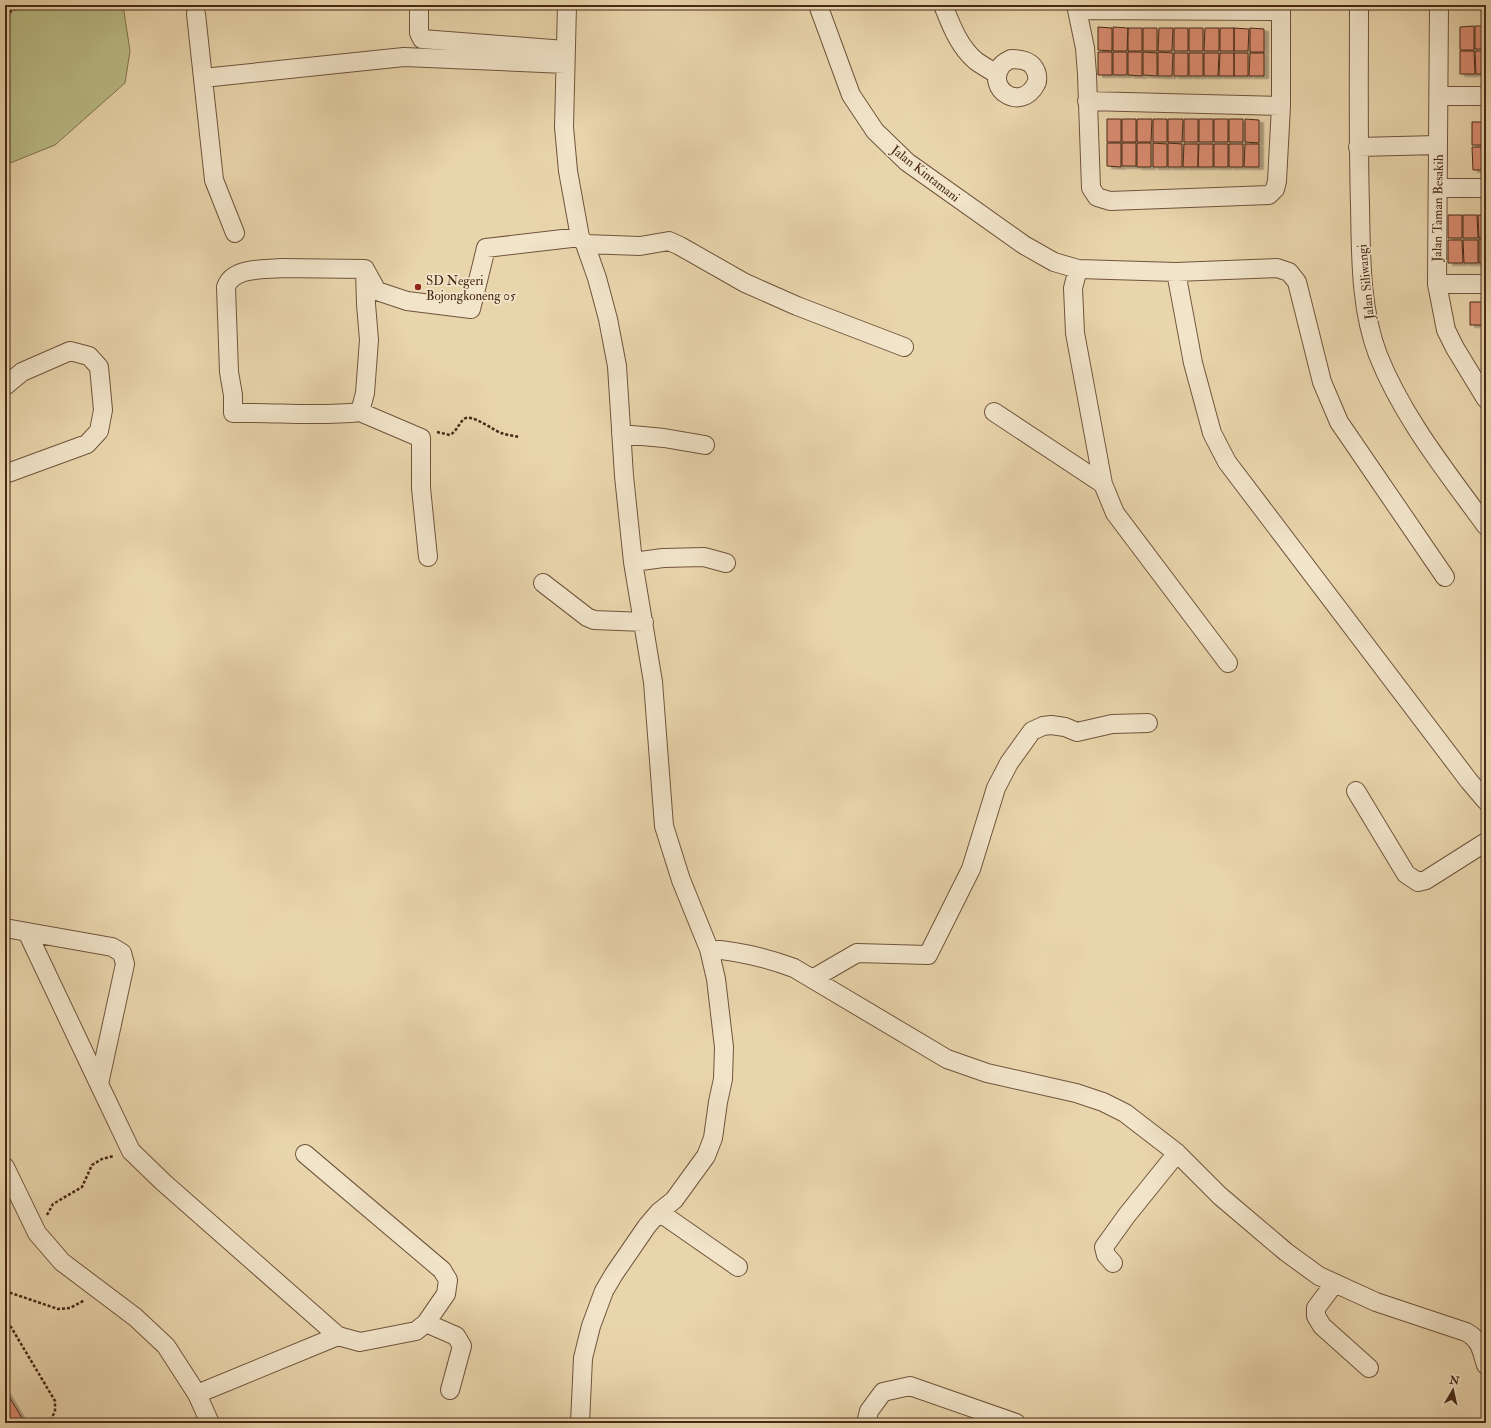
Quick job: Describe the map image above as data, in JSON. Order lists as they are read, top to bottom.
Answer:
{
  "streets": {
    "street": ["Jalan Kintamani", "Jalan Taman Besakih", "Jalan Siliwangi"]
  },
  "places": ["SD Negeri Bojongkoneng 05"],
  "north": "top"
}
